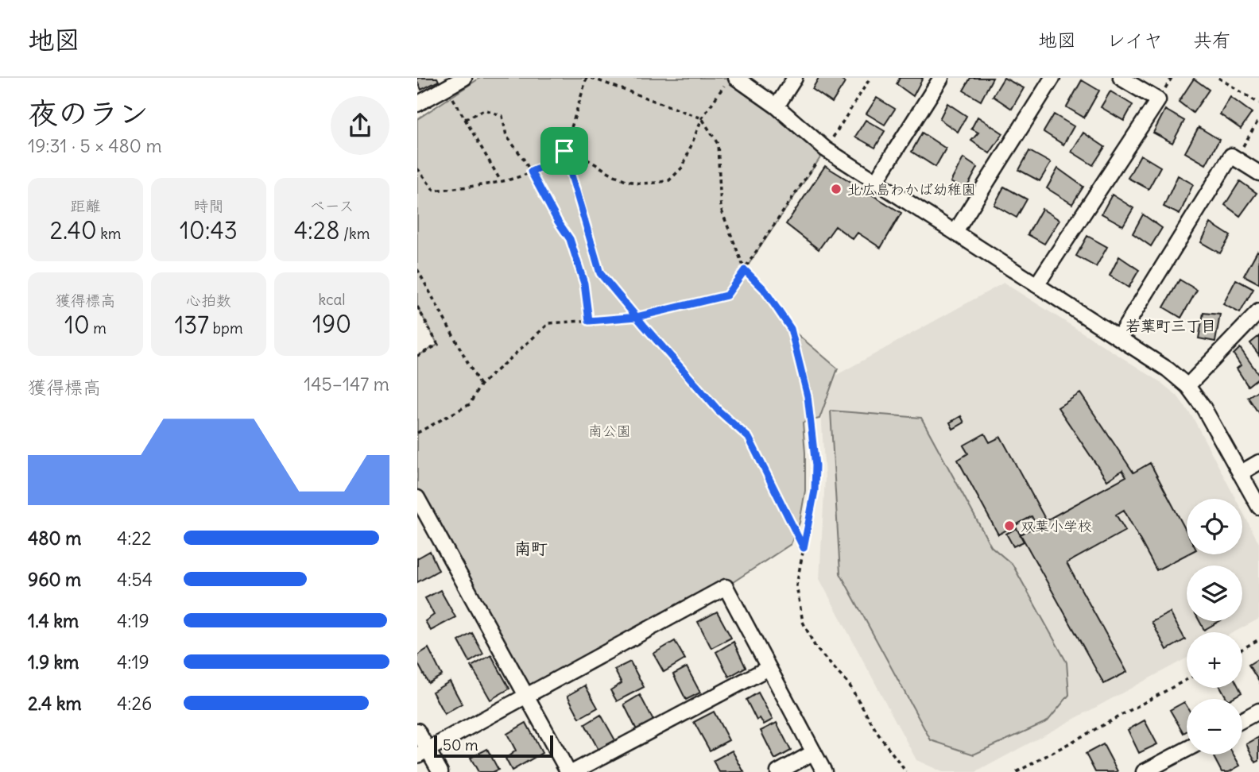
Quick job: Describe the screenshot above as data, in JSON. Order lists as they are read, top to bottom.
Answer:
{
  "districts": ["若葉町三丁目", "南町"],
  "parks": ["南公園"],
  "places": ["北広島わかば幼稚園", "双葉小学校"],
  "scale_bar": "50 m",
  "page": {
    "header": "地図",
    "nav": ["地図", "レイヤ", "共有"],
    "heading": ["夜のラン", "19:31 · 5 × 480 m"],
    "stats": [
      ["距離", "2.40 km"],
      ["時間", "10:43"],
      ["ペース", "4:28 /km"],
      ["獲得標高", "10 m"],
      ["心拍数", "137 bpm"],
      ["kcal", "190"]
    ],
    "chart": ["獲得標高", "145–147 m"],
    "map_buttons": ["+", "−"],
    "list": [
      {
        "name": "480 m",
        "note": "4:22"
      },
      {
        "name": "960 m",
        "note": "4:54"
      },
      {
        "name": "1.4 km",
        "note": "4:19"
      },
      {
        "name": "1.9 km",
        "note": "4:19"
      },
      {
        "name": "2.4 km",
        "note": "4:26"
      }
    ],
    "scale": "50 m"
  }
}
